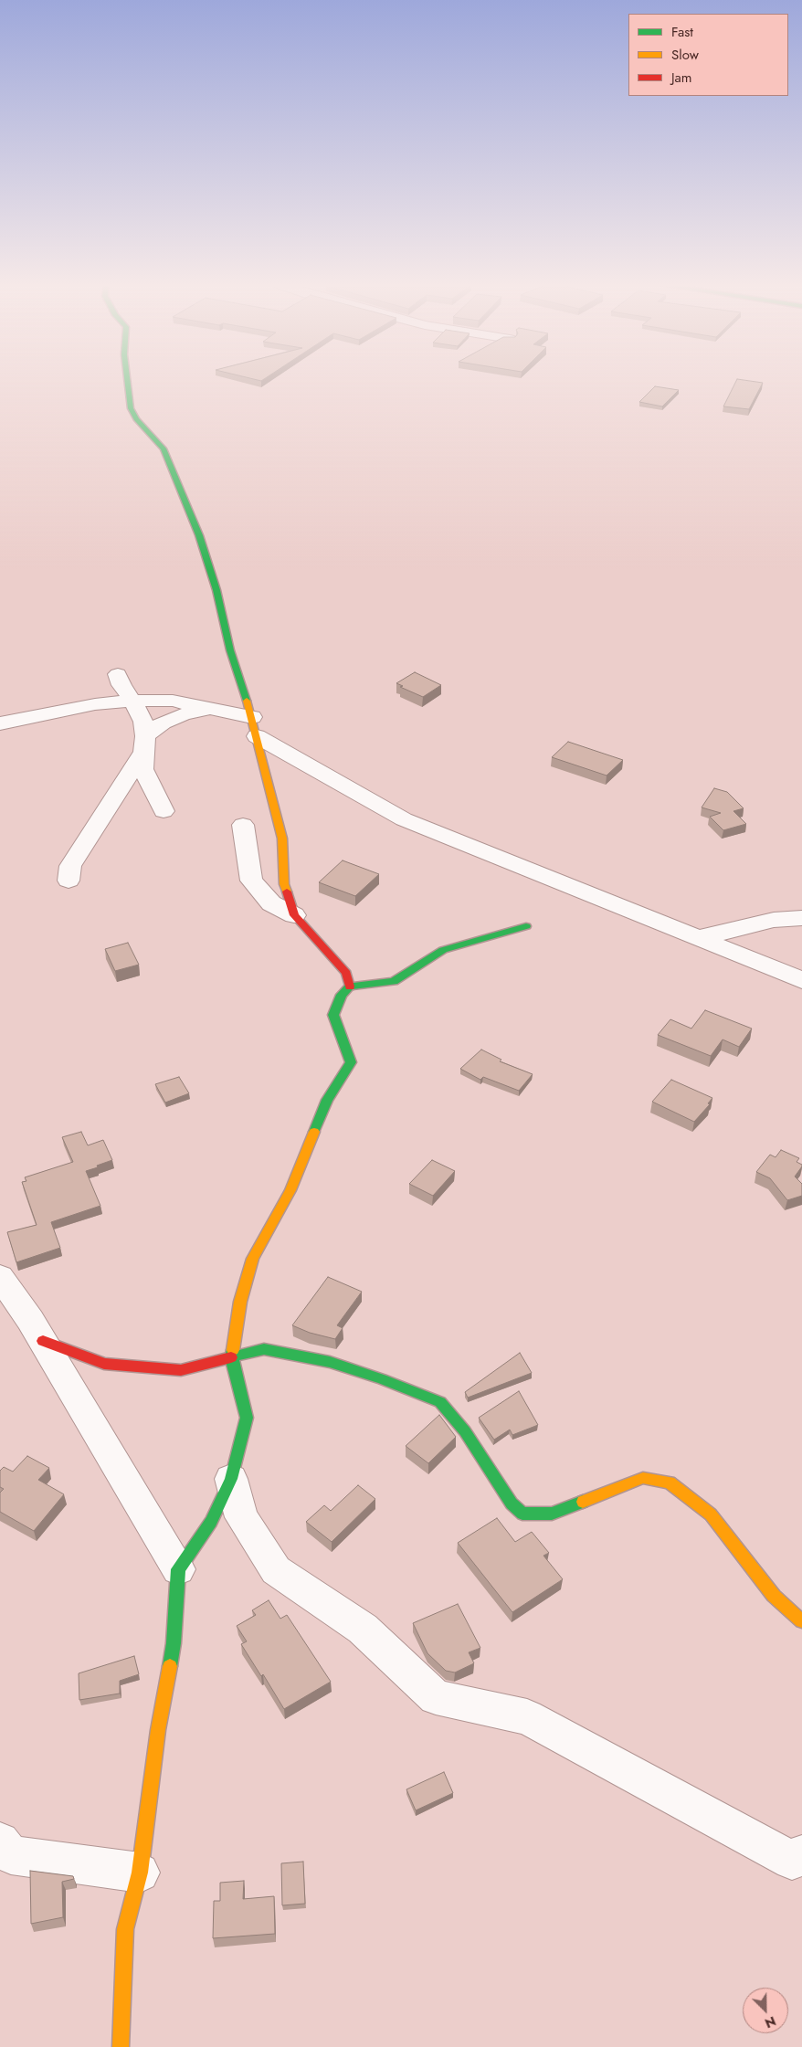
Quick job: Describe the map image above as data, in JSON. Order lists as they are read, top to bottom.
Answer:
{
  "legend": ["Fast", "Slow", "Jam"],
  "north": "bottom right"
}
